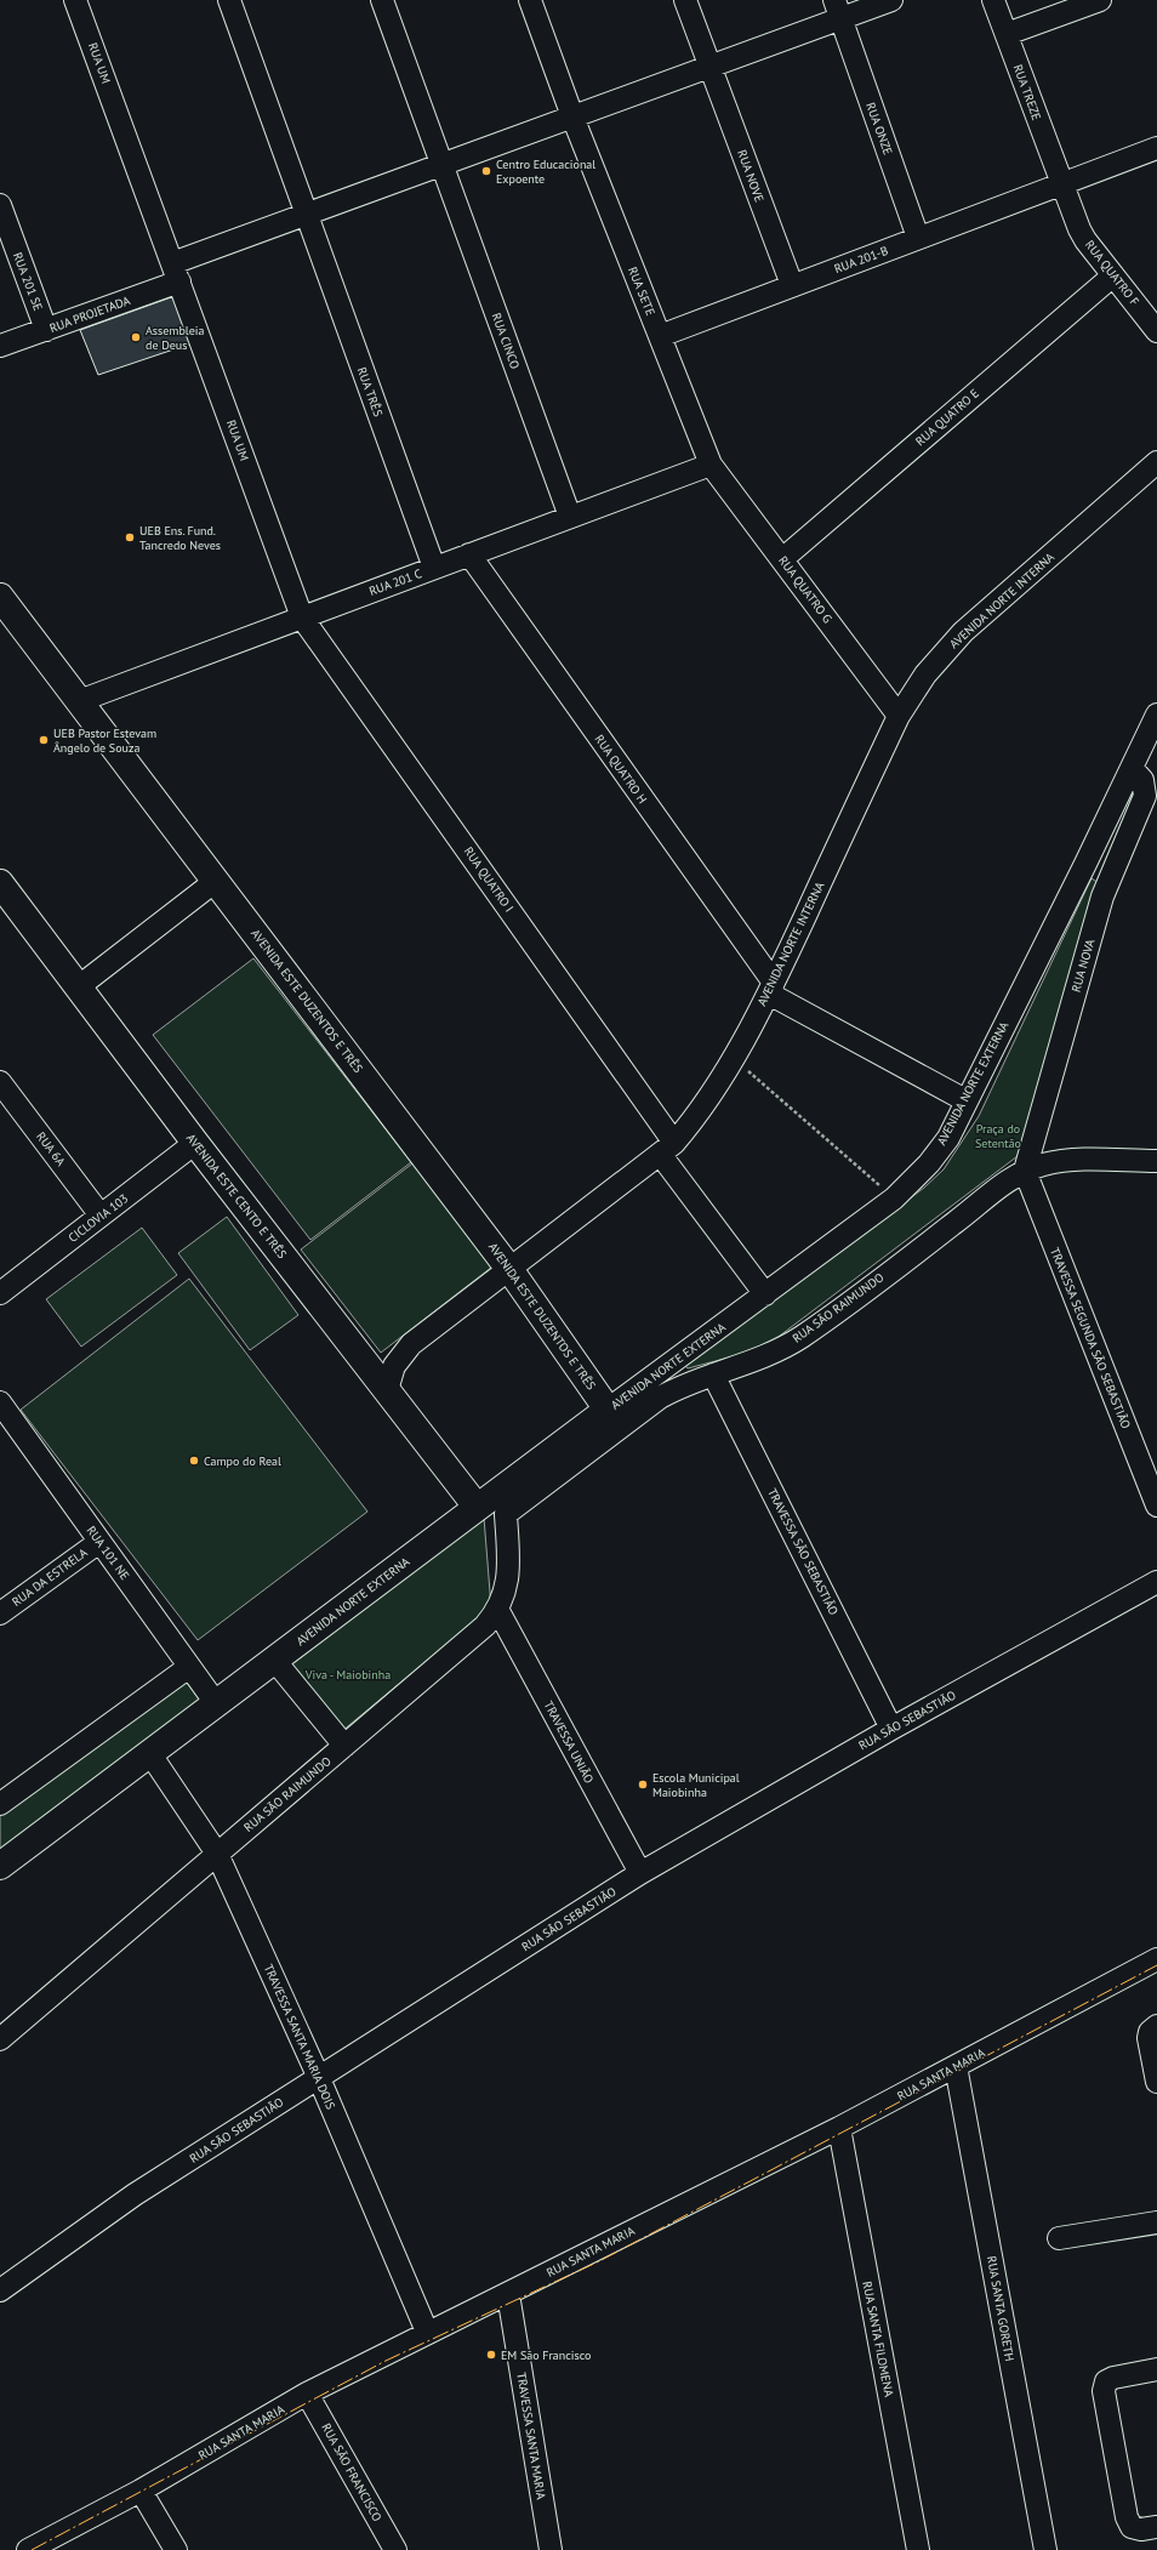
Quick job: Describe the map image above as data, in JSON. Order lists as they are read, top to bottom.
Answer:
{
  "streets": {
    "main road": ["AVENIDA ESTE DUZENTOS E TRÊS", "AVENIDA NORTE EXTERNA", "AVENIDA ESTE CENTO E TRÊS"],
    "street": [
      "RUA UM",
      "RUA TREZE",
      "RUA ONZE",
      "RUA NOVE",
      "RUA 201-B",
      "RUA QUATRO F",
      "RUA 201 SE",
      "RUA SETE",
      "RUA PROJETADA",
      "RUA CINCO",
      "RUA TRÊS",
      "RUA QUATRO E",
      "RUA 201 C",
      "RUA QUATRO G",
      "AVENIDA NORTE INTERNA",
      "RUA QUATRO H",
      "RUA QUATRO I",
      "RUA NOVA",
      "RUA 6A",
      "CICLOVIA 103",
      "RUA SÃO RAIMUNDO",
      "TRAVESSA SEGUNDA SÃO SEBASTIÃO",
      "TRAVESSA SÃO SEBASTIÃO",
      "RUA 101 NE",
      "RUA DA ESTRELA",
      "RUA SÃO SEBASTIÃO",
      "TRAVESSA UNIÃO",
      "TRAVESSA SANTA MARIA DOIS",
      "RUA SANTA MARIA",
      "RUA SANTA GORETH",
      "RUA SANTA FILOMENA",
      "TRAVESSA SANTA MARIA",
      "RUA SÃO FRANCISCO"
    ]
  },
  "crossings": [
    ["RUA UM", "RUA PROJETADA"],
    ["RUA UM", "RUA 201 C"],
    ["RUA UM", "RUA QUATRO I"],
    ["RUA TREZE", "RUA 201-B"],
    ["RUA TREZE", "RUA QUATRO F"],
    ["RUA ONZE", "RUA 201-B"],
    ["RUA NOVE", "RUA 201-B"],
    ["RUA 201-B", "RUA QUATRO F"],
    ["RUA 201-B", "RUA SETE"],
    ["RUA QUATRO F", "RUA QUATRO E"],
    ["RUA 201 SE", "RUA PROJETADA"],
    ["RUA SETE", "RUA 201 C"],
    ["RUA SETE", "RUA QUATRO G"],
    ["RUA CINCO", "RUA 201 C"],
    ["RUA TRÊS", "RUA 201 C"],
    ["RUA QUATRO E", "RUA QUATRO G"],
    ["RUA 201 C", "RUA QUATRO G"],
    ["RUA 201 C", "RUA QUATRO H"],
    ["RUA 201 C", "RUA QUATRO I"],
    ["RUA 201 C", "AVENIDA ESTE DUZENTOS E TRÊS"],
    ["RUA QUATRO G", "AVENIDA NORTE INTERNA"],
    ["AVENIDA NORTE INTERNA", "RUA QUATRO H"],
    ["AVENIDA NORTE INTERNA", "RUA QUATRO I"],
    ["AVENIDA NORTE INTERNA", "AVENIDA ESTE DUZENTOS E TRÊS"],
    ["AVENIDA NORTE INTERNA", "AVENIDA ESTE CENTO E TRÊS"],
    ["RUA QUATRO I", "AVENIDA NORTE EXTERNA"],
    ["RUA NOVA", "AVENIDA NORTE EXTERNA"],
    ["RUA NOVA", "RUA SÃO RAIMUNDO"],
    ["RUA NOVA", "TRAVESSA SEGUNDA SÃO SEBASTIÃO"],
    ["AVENIDA ESTE DUZENTOS E TRÊS", "AVENIDA NORTE EXTERNA"],
    ["AVENIDA NORTE EXTERNA", "AVENIDA ESTE CENTO E TRÊS"],
    ["AVENIDA NORTE EXTERNA", "RUA SÃO RAIMUNDO"],
    ["AVENIDA NORTE EXTERNA", "RUA 101 NE"],
    ["AVENIDA NORTE EXTERNA", "TRAVESSA SANTA MARIA DOIS"],
    ["RUA 6A", "CICLOVIA 103"],
    ["AVENIDA ESTE CENTO E TRÊS", "CICLOVIA 103"],
    ["AVENIDA ESTE CENTO E TRÊS", "RUA SÃO RAIMUNDO"],
    ["RUA SÃO RAIMUNDO", "TRAVESSA SEGUNDA SÃO SEBASTIÃO"],
    ["RUA SÃO RAIMUNDO", "TRAVESSA SÃO SEBASTIÃO"],
    ["RUA SÃO RAIMUNDO", "TRAVESSA UNIÃO"],
    ["RUA SÃO RAIMUNDO", "TRAVESSA SANTA MARIA DOIS"],
    ["TRAVESSA SÃO SEBASTIÃO", "RUA SÃO SEBASTIÃO"],
    ["RUA 101 NE", "RUA DA ESTRELA"],
    ["RUA SÃO SEBASTIÃO", "TRAVESSA UNIÃO"],
    ["RUA SÃO SEBASTIÃO", "TRAVESSA SANTA MARIA DOIS"],
    ["TRAVESSA SANTA MARIA DOIS", "RUA SANTA MARIA"],
    ["RUA SANTA MARIA", "RUA SANTA GORETH"],
    ["RUA SANTA MARIA", "RUA SANTA FILOMENA"],
    ["RUA SANTA MARIA", "TRAVESSA SANTA MARIA"],
    ["RUA SANTA MARIA", "RUA SÃO FRANCISCO"]
  ],
  "parks": ["Praça do Setentão", "Viva - Maiobinha"],
  "places": [
    "Centro Educacional Expoente",
    "Assembleia de Deus",
    "UEB Ens. Fund. Tancredo Neves",
    "UEB Pastor Estevam Ângelo de Souza",
    "Campo do Real",
    "Escola Municipal Maiobinha",
    "EM São Francisco"
  ]
}
